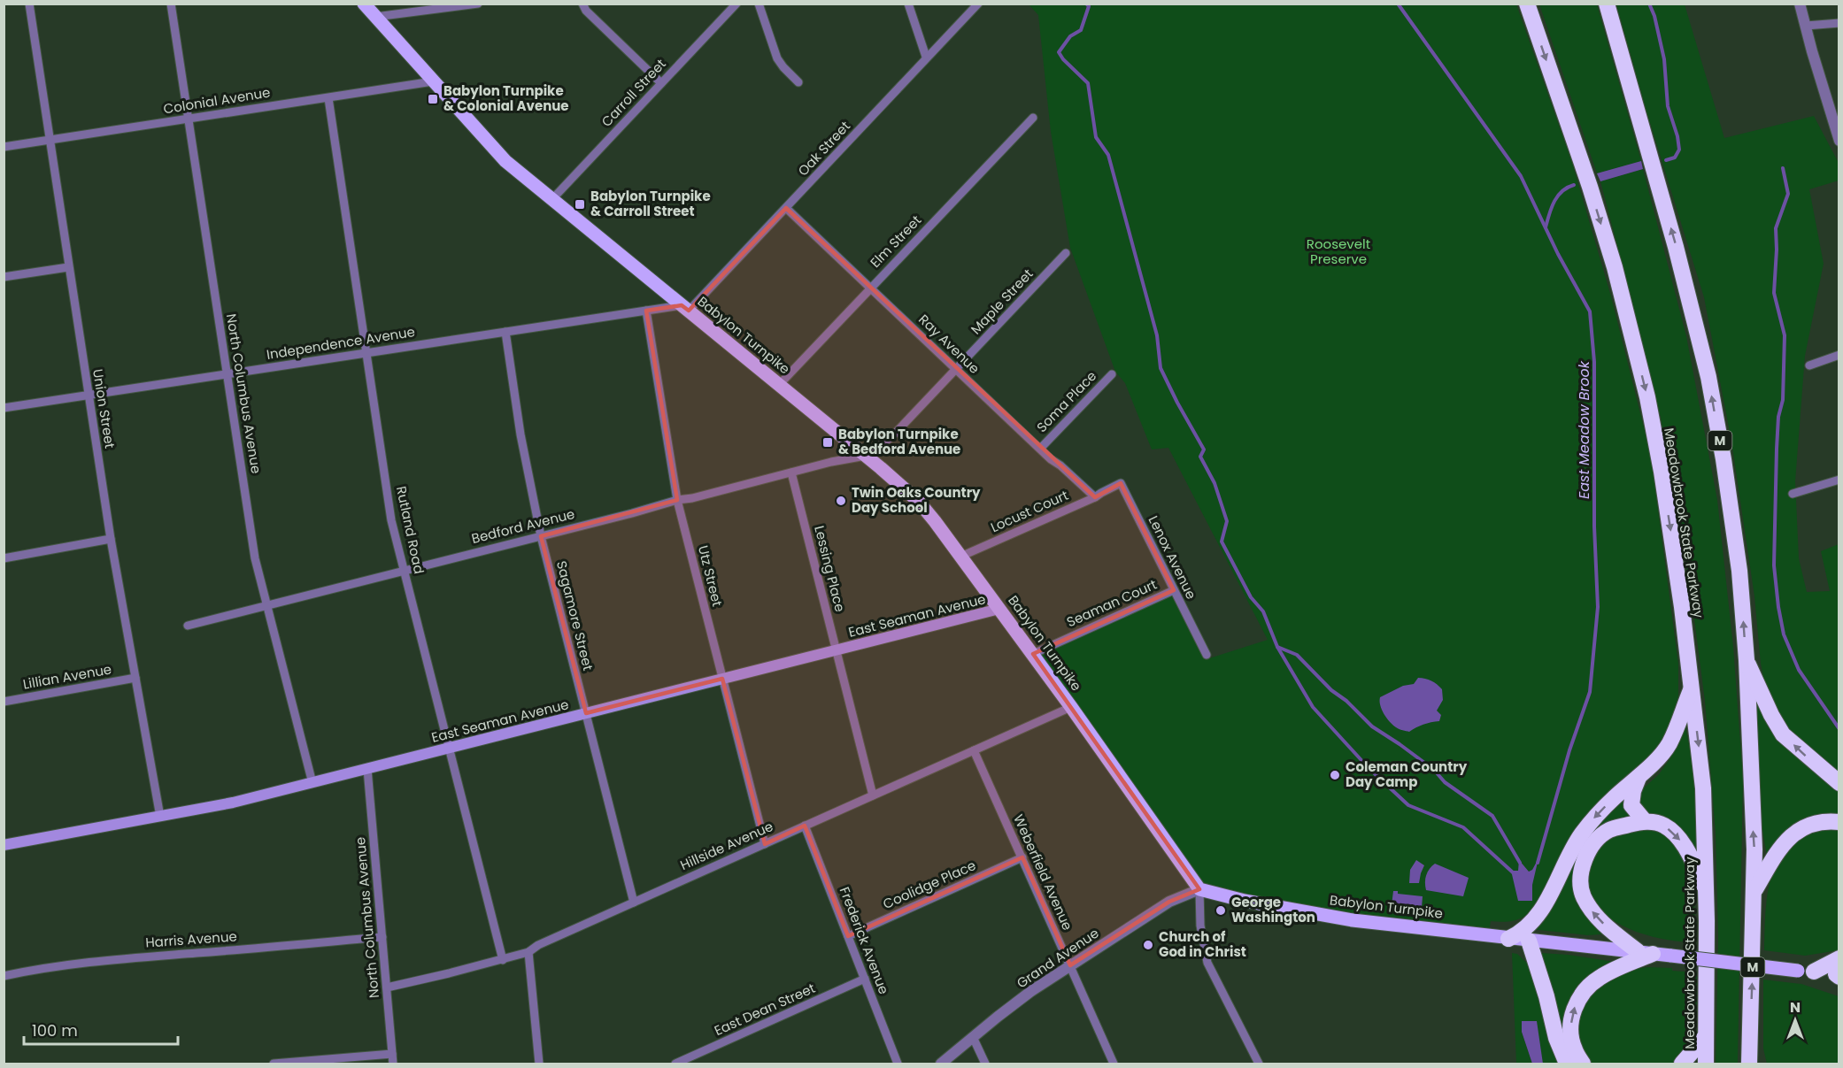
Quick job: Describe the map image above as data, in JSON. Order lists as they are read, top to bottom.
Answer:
{
  "streets": {
    "highway": ["M", "Meadowbrook State Parkway"],
    "main road": ["Babylon Turnpike", "East Seaman Avenue"],
    "street": [
      "Carroll Street",
      "Colonial Avenue",
      "Oak Street",
      "Elm Street",
      "Maple Street",
      "Independence Avenue",
      "Ray Avenue",
      "North Columbus Avenue",
      "Soma Place",
      "Union Street",
      "Locust Court",
      "Bedford Avenue",
      "Rutland Road",
      "Lenox Avenue",
      "Lessing Place",
      "Utz Street",
      "Seaman Court",
      "Sagamore Street",
      "Lillian Avenue",
      "Hillside Avenue",
      "Weberfield Avenue",
      "Coolidge Place",
      "Harris Avenue",
      "Frederick Avenue",
      "Grand Avenue",
      "East Dean Street"
    ]
  },
  "crossings": [
    ["Carroll Street", "Babylon Turnpike"],
    ["Colonial Avenue", "Babylon Turnpike"],
    ["Colonial Avenue", "North Columbus Avenue"],
    ["Colonial Avenue", "Union Street"],
    ["Colonial Avenue", "Rutland Road"],
    ["Oak Street", "Babylon Turnpike"],
    ["Oak Street", "Independence Avenue"],
    ["Oak Street", "Ray Avenue"],
    ["Elm Street", "Babylon Turnpike"],
    ["Elm Street", "Ray Avenue"],
    ["Maple Street", "Babylon Turnpike"],
    ["Maple Street", "Ray Avenue"],
    ["Maple Street", "Bedford Avenue"],
    ["Babylon Turnpike", "Independence Avenue"],
    ["Babylon Turnpike", "Locust Court"],
    ["Babylon Turnpike", "Bedford Avenue"],
    ["Babylon Turnpike", "Seaman Court"],
    ["Babylon Turnpike", "East Seaman Avenue"],
    ["Babylon Turnpike", "Hillside Avenue"],
    ["Babylon Turnpike", "Grand Avenue"],
    ["Independence Avenue", "North Columbus Avenue"],
    ["Independence Avenue", "Union Street"],
    ["Independence Avenue", "Rutland Road"],
    ["Independence Avenue", "Utz Street"],
    ["Independence Avenue", "Sagamore Street"],
    ["Ray Avenue", "Soma Place"],
    ["Ray Avenue", "Locust Court"],
    ["North Columbus Avenue", "Bedford Avenue"],
    ["North Columbus Avenue", "East Seaman Avenue"],
    ["North Columbus Avenue", "Hillside Avenue"],
    ["North Columbus Avenue", "Harris Avenue"],
    ["Union Street", "East Seaman Avenue"],
    ["Union Street", "Lillian Avenue"],
    ["Locust Court", "Lenox Avenue"],
    ["Bedford Avenue", "Rutland Road"],
    ["Bedford Avenue", "Lessing Place"],
    ["Bedford Avenue", "Utz Street"],
    ["Bedford Avenue", "Sagamore Street"],
    ["Rutland Road", "East Seaman Avenue"],
    ["Rutland Road", "Hillside Avenue"],
    ["Lenox Avenue", "Seaman Court"],
    ["Lessing Place", "East Seaman Avenue"],
    ["Lessing Place", "Hillside Avenue"],
    ["Utz Street", "East Seaman Avenue"],
    ["Utz Street", "Hillside Avenue"],
    ["Sagamore Street", "East Seaman Avenue"],
    ["Sagamore Street", "Hillside Avenue"],
    ["Hillside Avenue", "Weberfield Avenue"],
    ["Hillside Avenue", "Frederick Avenue"],
    ["Weberfield Avenue", "Coolidge Place"],
    ["Weberfield Avenue", "Grand Avenue"],
    ["Coolidge Place", "Frederick Avenue"],
    ["Frederick Avenue", "East Dean Street"]
  ],
  "water": ["East Meadow Brook"],
  "parks": ["Roosevelt Preserve"],
  "places": {
    "transit": ["Babylon Turnpike & Colonial Avenue", "Babylon Turnpike & Carroll Street", "Babylon Turnpike & Bedford Avenue"],
    "other": [
      "Twin Oaks Country Day School",
      "Coleman Country Day Camp",
      "George Washington",
      "Church of God in Christ"
    ]
  },
  "scale_bar": "100 m",
  "north": "top"
}
